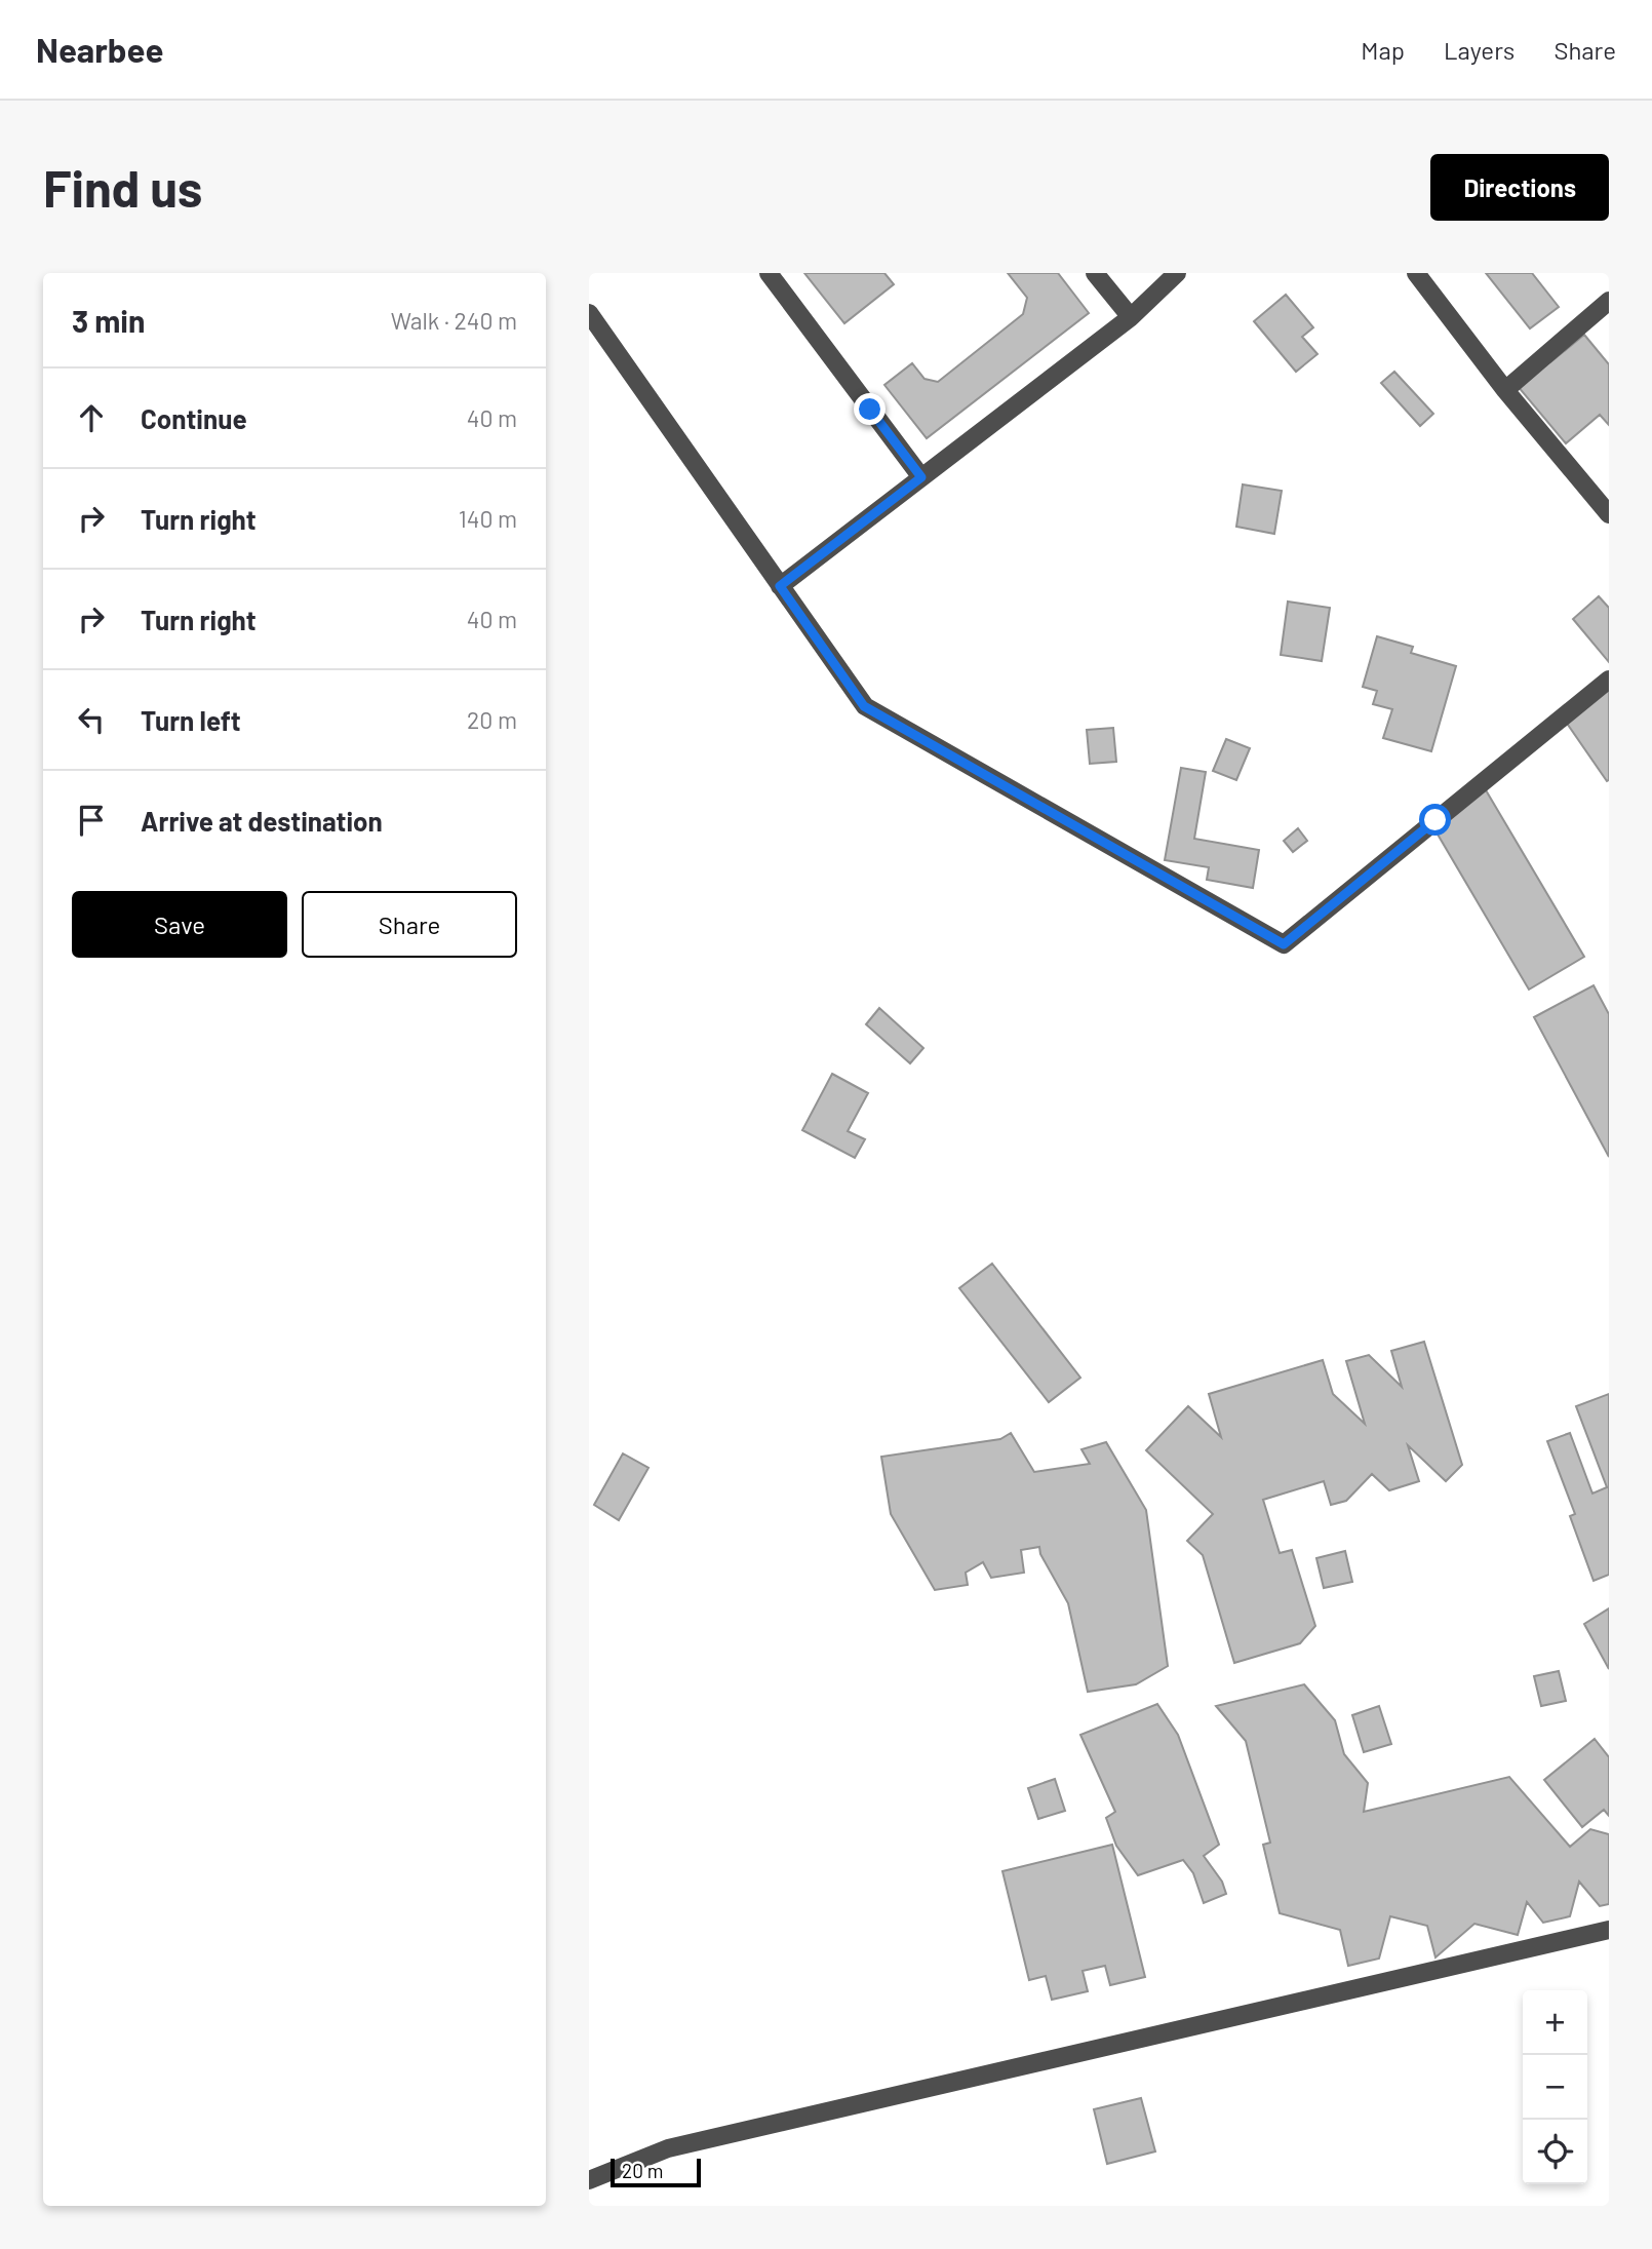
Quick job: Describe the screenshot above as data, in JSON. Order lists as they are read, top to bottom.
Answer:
{
  "scale_bar": "20 m",
  "page": {
    "header": "Nearbee",
    "nav": ["Map", "Layers", "Share"],
    "buttons": [
      "Directions",
      ["Save", "Share"]
    ],
    "title": "Find us",
    "heading": ["3 min", "Walk · 240 m"],
    "list": [
      ["Continue", "40 m"],
      ["Turn right", "140 m"],
      ["Turn right", "40 m"],
      ["Turn left", "20 m"],
      "Arrive at destination"
    ],
    "map_buttons": ["+", "−"],
    "scale": "20 m"
  }
}
